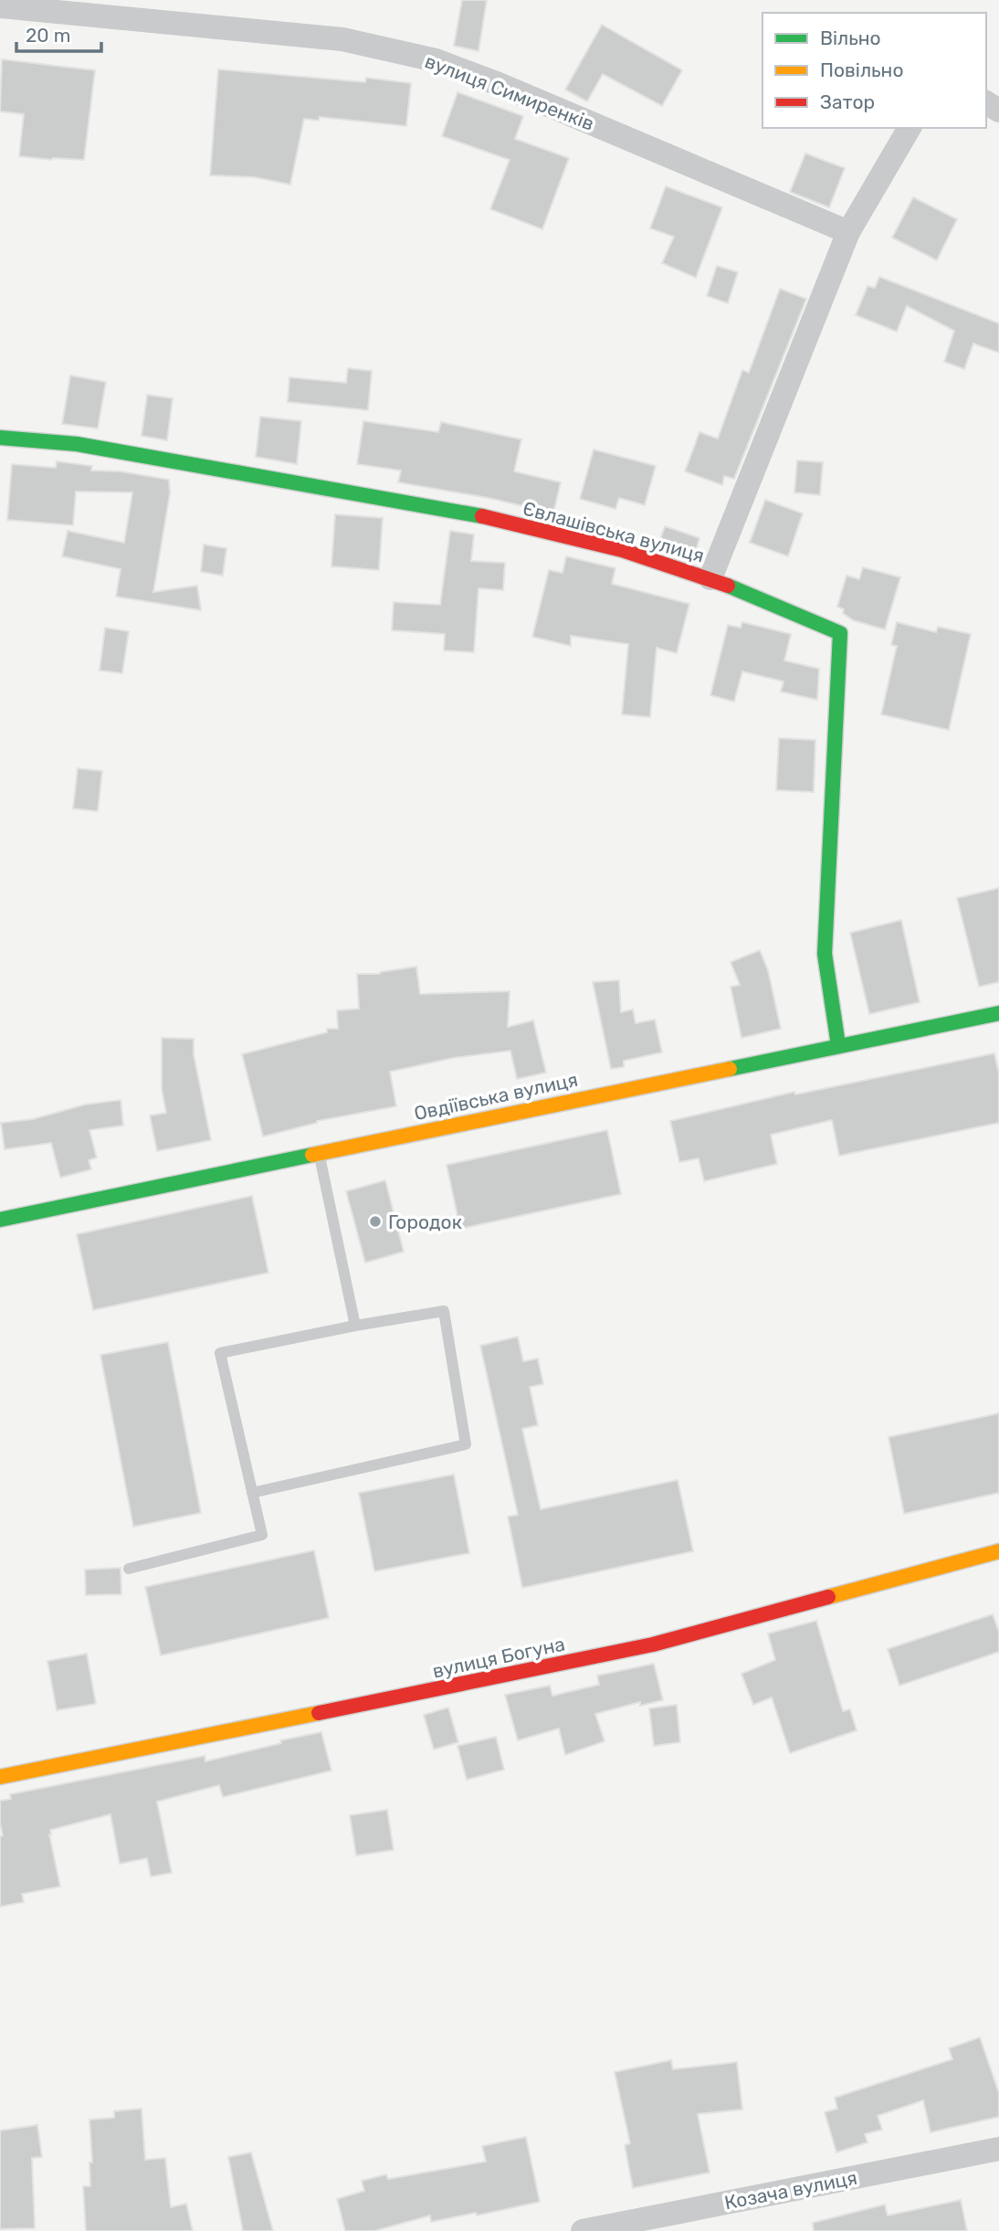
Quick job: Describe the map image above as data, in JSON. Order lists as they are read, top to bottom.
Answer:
{
  "streets": {
    "street": [
      "вулиця Симиренків",
      "Євлашівська вулиця",
      "Овдіївська вулиця",
      "вулиця Богуна",
      "Козача вулиця"
    ]
  },
  "crossings": [
    ["Євлашівська вулиця", "Овдіївська вулиця"]
  ],
  "places": ["Городок"],
  "legend": ["Вільно", "Повільно", "Затор"],
  "scale_bar": "20 m"
}
